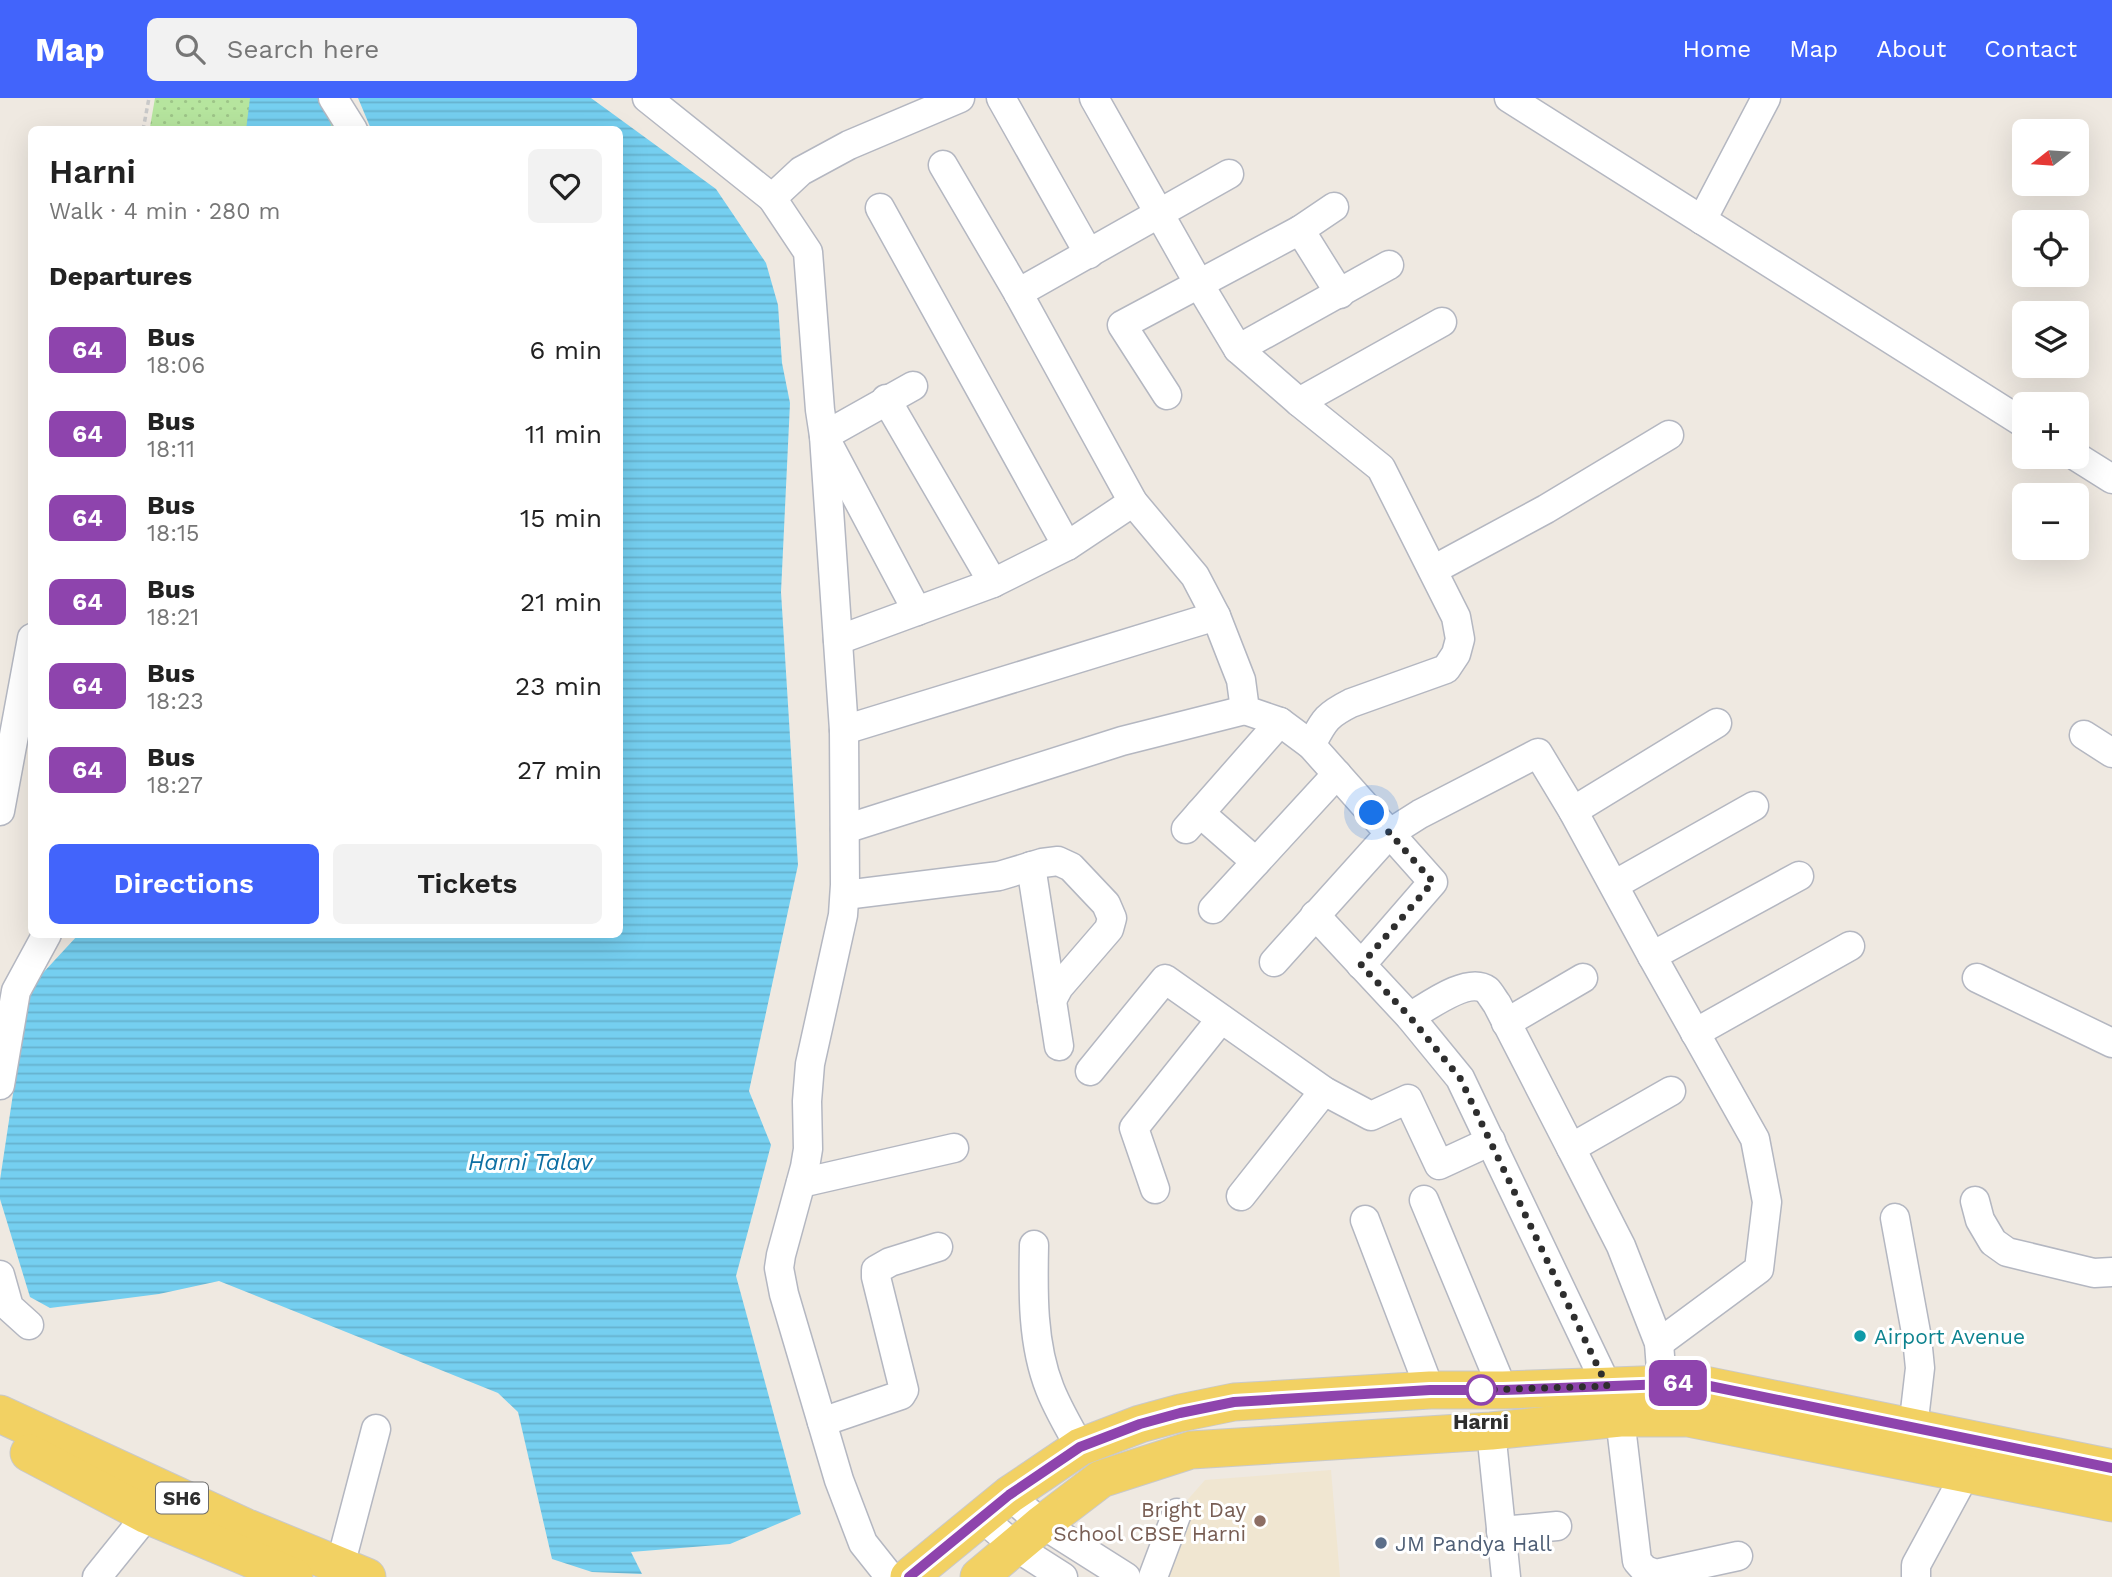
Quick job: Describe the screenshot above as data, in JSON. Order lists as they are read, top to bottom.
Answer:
{
  "streets": {
    "main road": ["SH6"]
  },
  "water": ["Harni Talav"],
  "places": [
    "Airport Avenue",
    "Harni",
    "Bright Day School CBSE Harni",
    "JM Pandya Hall"
  ],
  "lines": ["bus line 64"],
  "north": "left",
  "page": {
    "header": "Map",
    "search": "Search here",
    "nav": [
      "Home",
      "Map",
      "About",
      "Contact"
    ],
    "on_map": "64",
    "map_buttons": ["+", "−"],
    "heading": [
      ["Harni", "Walk · 4 min · 280 m"],
      "Departures"
    ],
    "list": [
      {
        "mark": "64",
        "name": "Bus",
        "note": "18:06",
        "value": "6 min"
      },
      {
        "mark": "64",
        "name": "Bus",
        "note": "18:11",
        "value": "11 min"
      },
      {
        "mark": "64",
        "name": "Bus",
        "note": "18:15",
        "value": "15 min"
      },
      {
        "mark": "64",
        "name": "Bus",
        "note": "18:21",
        "value": "21 min"
      },
      {
        "mark": "64",
        "name": "Bus",
        "note": "18:23",
        "value": "23 min"
      },
      {
        "mark": "64",
        "name": "Bus",
        "note": "18:27",
        "value": "27 min"
      }
    ],
    "buttons": ["Directions", "Tickets"]
  }
}
